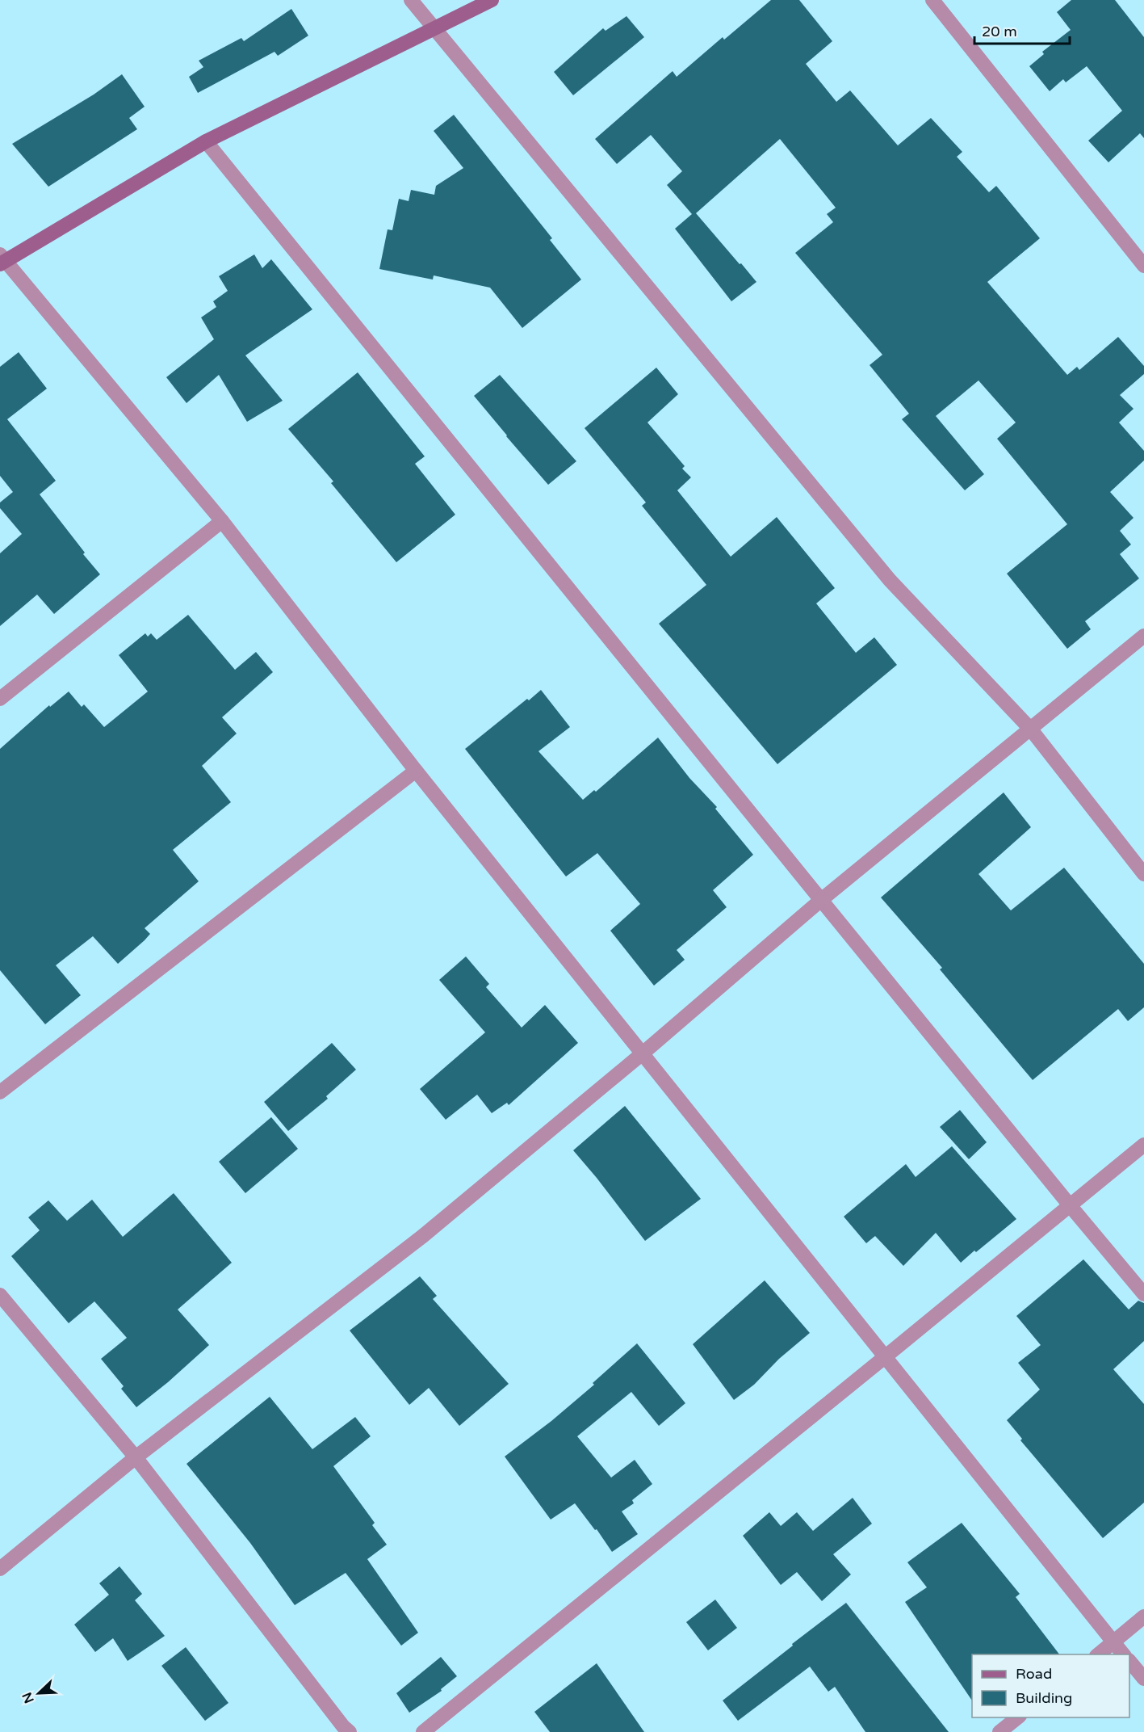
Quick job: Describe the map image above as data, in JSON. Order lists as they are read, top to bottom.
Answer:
{
  "legend": ["Road", "Building"],
  "scale_bar": "20 m",
  "north": "bottom left"
}
